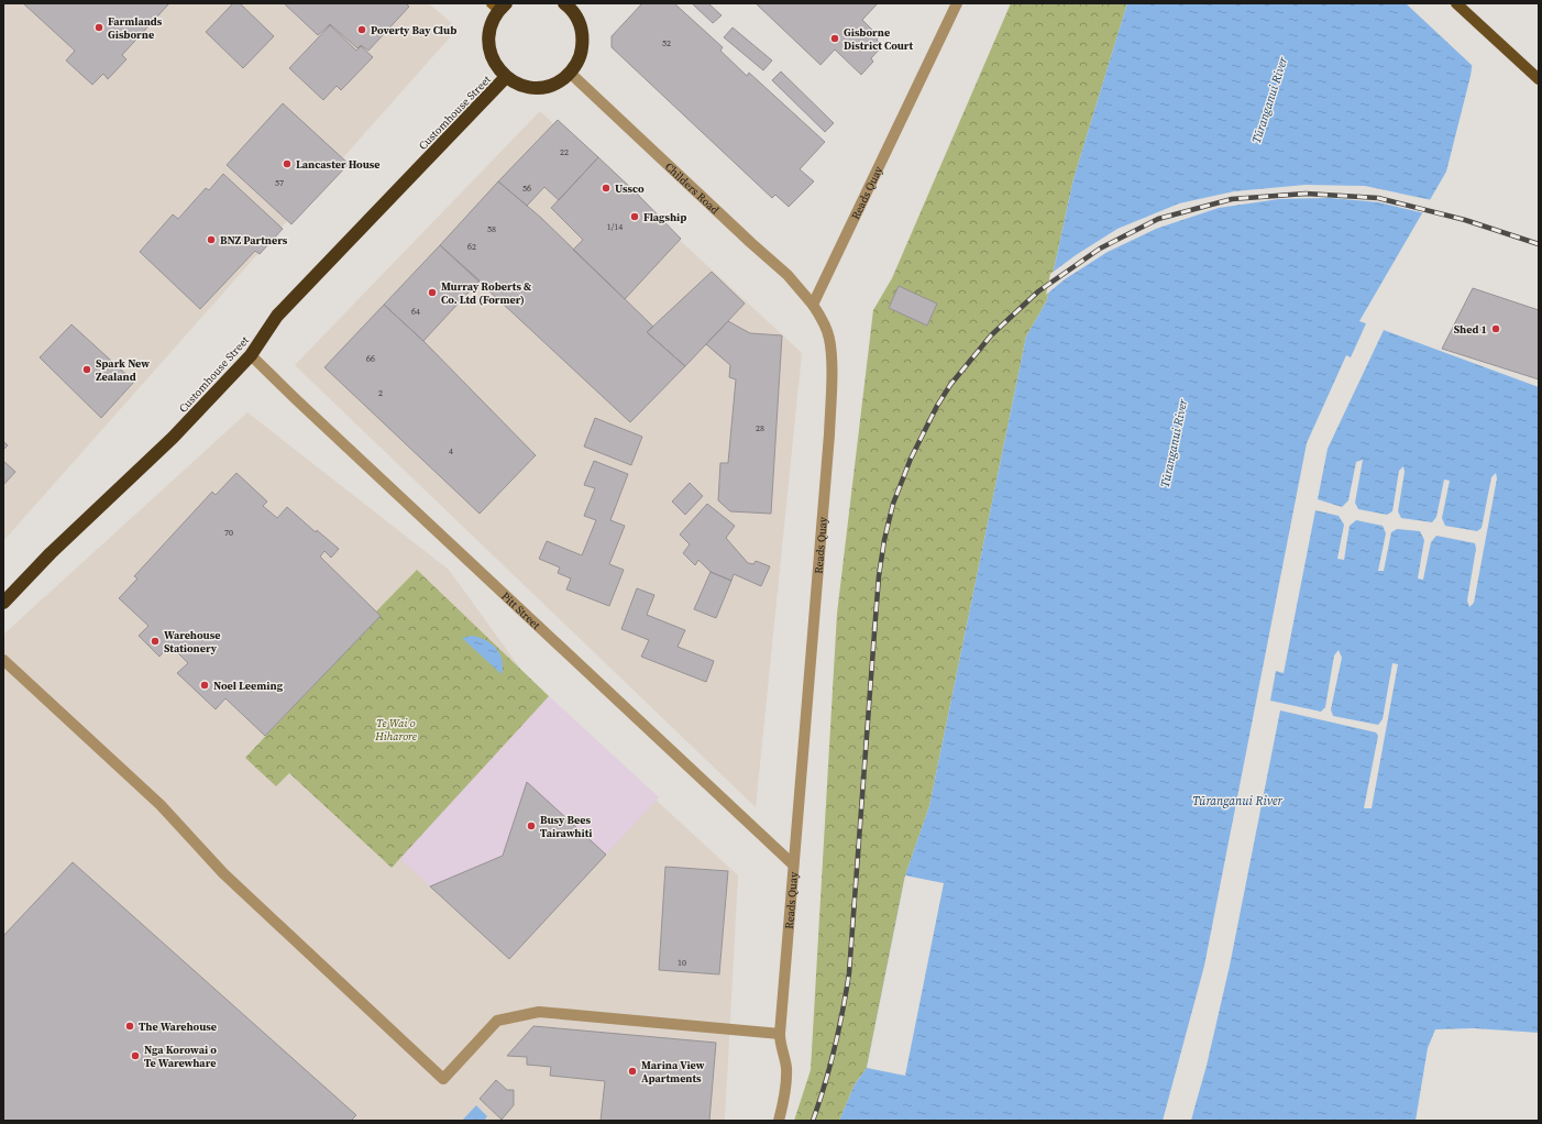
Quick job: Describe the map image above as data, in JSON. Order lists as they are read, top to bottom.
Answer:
{
  "streets": {
    "highway": ["Customhouse Street"],
    "street": ["Childers Road", "Reads Quay", "Pitt Street"]
  },
  "crossings": [
    ["Customhouse Street", "Pitt Street"],
    ["Childers Road", "Reads Quay"],
    ["Reads Quay", "Pitt Street"]
  ],
  "water": ["Tūranganui River"],
  "parks": ["Te Wai o Hiharore"],
  "places": [
    "Farmlands Gisborne",
    "Poverty Bay Club",
    "Gisborne District Court",
    "Lancaster House",
    "Ussco",
    "Flagship",
    "BNZ Partners",
    "Murray Roberts & Co. Ltd (Former)",
    "Shed 1",
    "Spark New Zealand",
    "Warehouse Stationery",
    "Noel Leeming",
    "Busy Bees Tairawhiti",
    "The Warehouse",
    "Nga Korowai o Te Warewhare",
    "Marina View Apartments"
  ],
  "house_numbers": [
    "52",
    "22",
    "57",
    "56",
    "1/14",
    "58",
    "62",
    "64",
    "66",
    "2",
    "28",
    "4",
    "70",
    "10"
  ]
}
